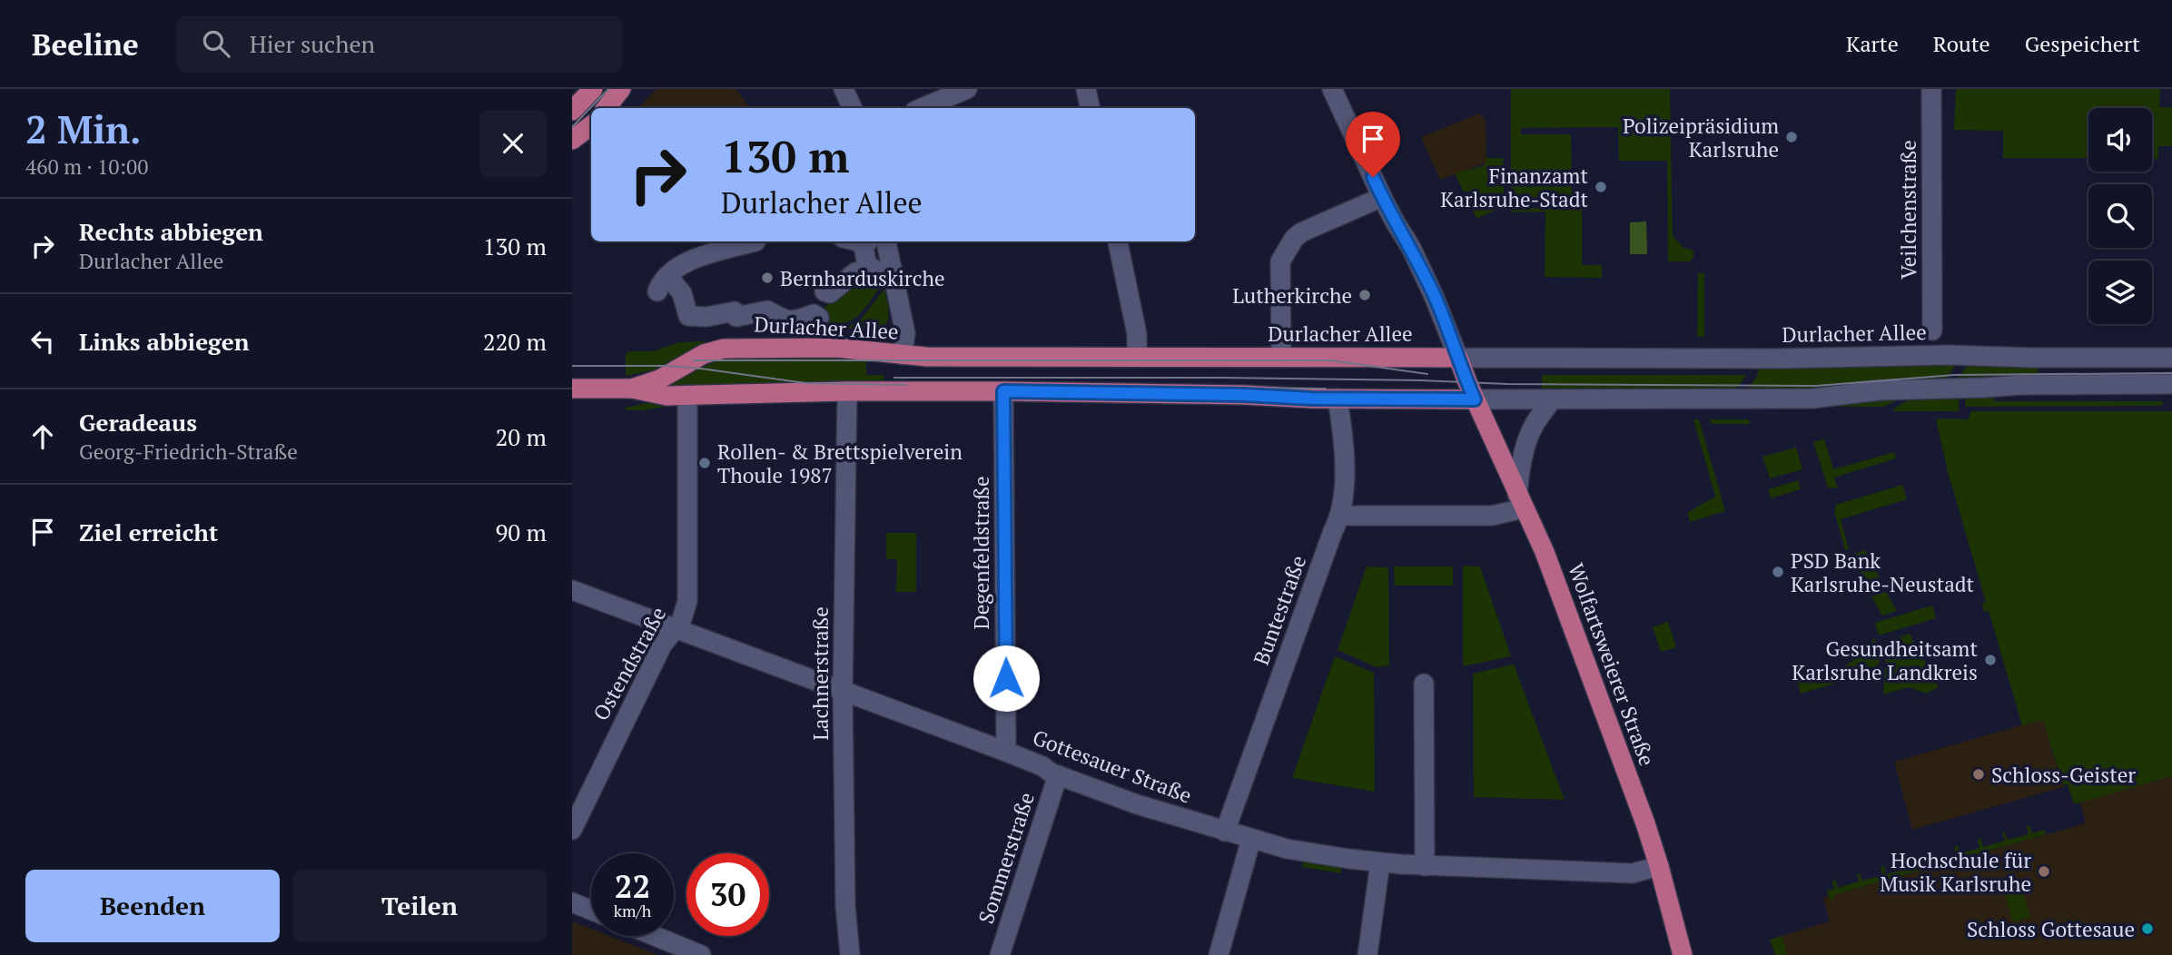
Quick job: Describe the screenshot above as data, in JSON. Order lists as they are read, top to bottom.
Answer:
{
  "streets": {
    "main road": ["Durlacher Allee", "Wolfartsweierer Straße"],
    "street": [
      "Veilchenstraße",
      "Degenfeldstraße",
      "Buntestraße",
      "Ostendstraße",
      "Lachnerstraße",
      "Gottesauer Straße",
      "Sommerstraße"
    ]
  },
  "crossings": [
    ["Durlacher Allee", "Degenfeldstraße"],
    ["Durlacher Allee", "Buntestraße"],
    ["Durlacher Allee", "Ostendstraße"],
    ["Durlacher Allee", "Wolfartsweierer Straße"],
    ["Durlacher Allee", "Lachnerstraße"],
    ["Degenfeldstraße", "Gottesauer Straße"],
    ["Buntestraße", "Gottesauer Straße"],
    ["Ostendstraße", "Gottesauer Straße"],
    ["Wolfartsweierer Straße", "Gottesauer Straße"],
    ["Lachnerstraße", "Gottesauer Straße"],
    ["Gottesauer Straße", "Sommerstraße"]
  ],
  "places": [
    "Polizeipräsidium Karlsruhe",
    "Finanzamt Karlsruhe-Stadt",
    "Bernharduskirche",
    "Lutherkirche",
    "Rollen- & Brettspielverein Thoule 1987",
    "PSD Bank Karlsruhe-Neustadt",
    "Gesundheitsamt Karlsruhe Landkreis",
    "Schloss-Geister",
    "Hochschule für Musik Karlsruhe",
    "Schloss Gottesaue"
  ],
  "page": {
    "header": "Beeline",
    "search": "Hier suchen",
    "nav": ["Karte", "Route", "Gespeichert"],
    "heading": ["2 Min.", "460 m · 10:00"],
    "turn": ["130 m", "Durlacher Allee"],
    "list": [
      {
        "name": "Rechts abbiegen",
        "note": "Durlacher Allee",
        "value": "130 m"
      },
      {
        "name": "Links abbiegen",
        "value": "220 m"
      },
      {
        "name": "Geradeaus",
        "note": "Georg-Friedrich-Straße",
        "value": "20 m"
      },
      {
        "name": "Ziel erreicht",
        "value": "90 m"
      }
    ],
    "speed": "22 km/h",
    "limit": "30",
    "buttons": ["Beenden", "Teilen"]
  }
}
